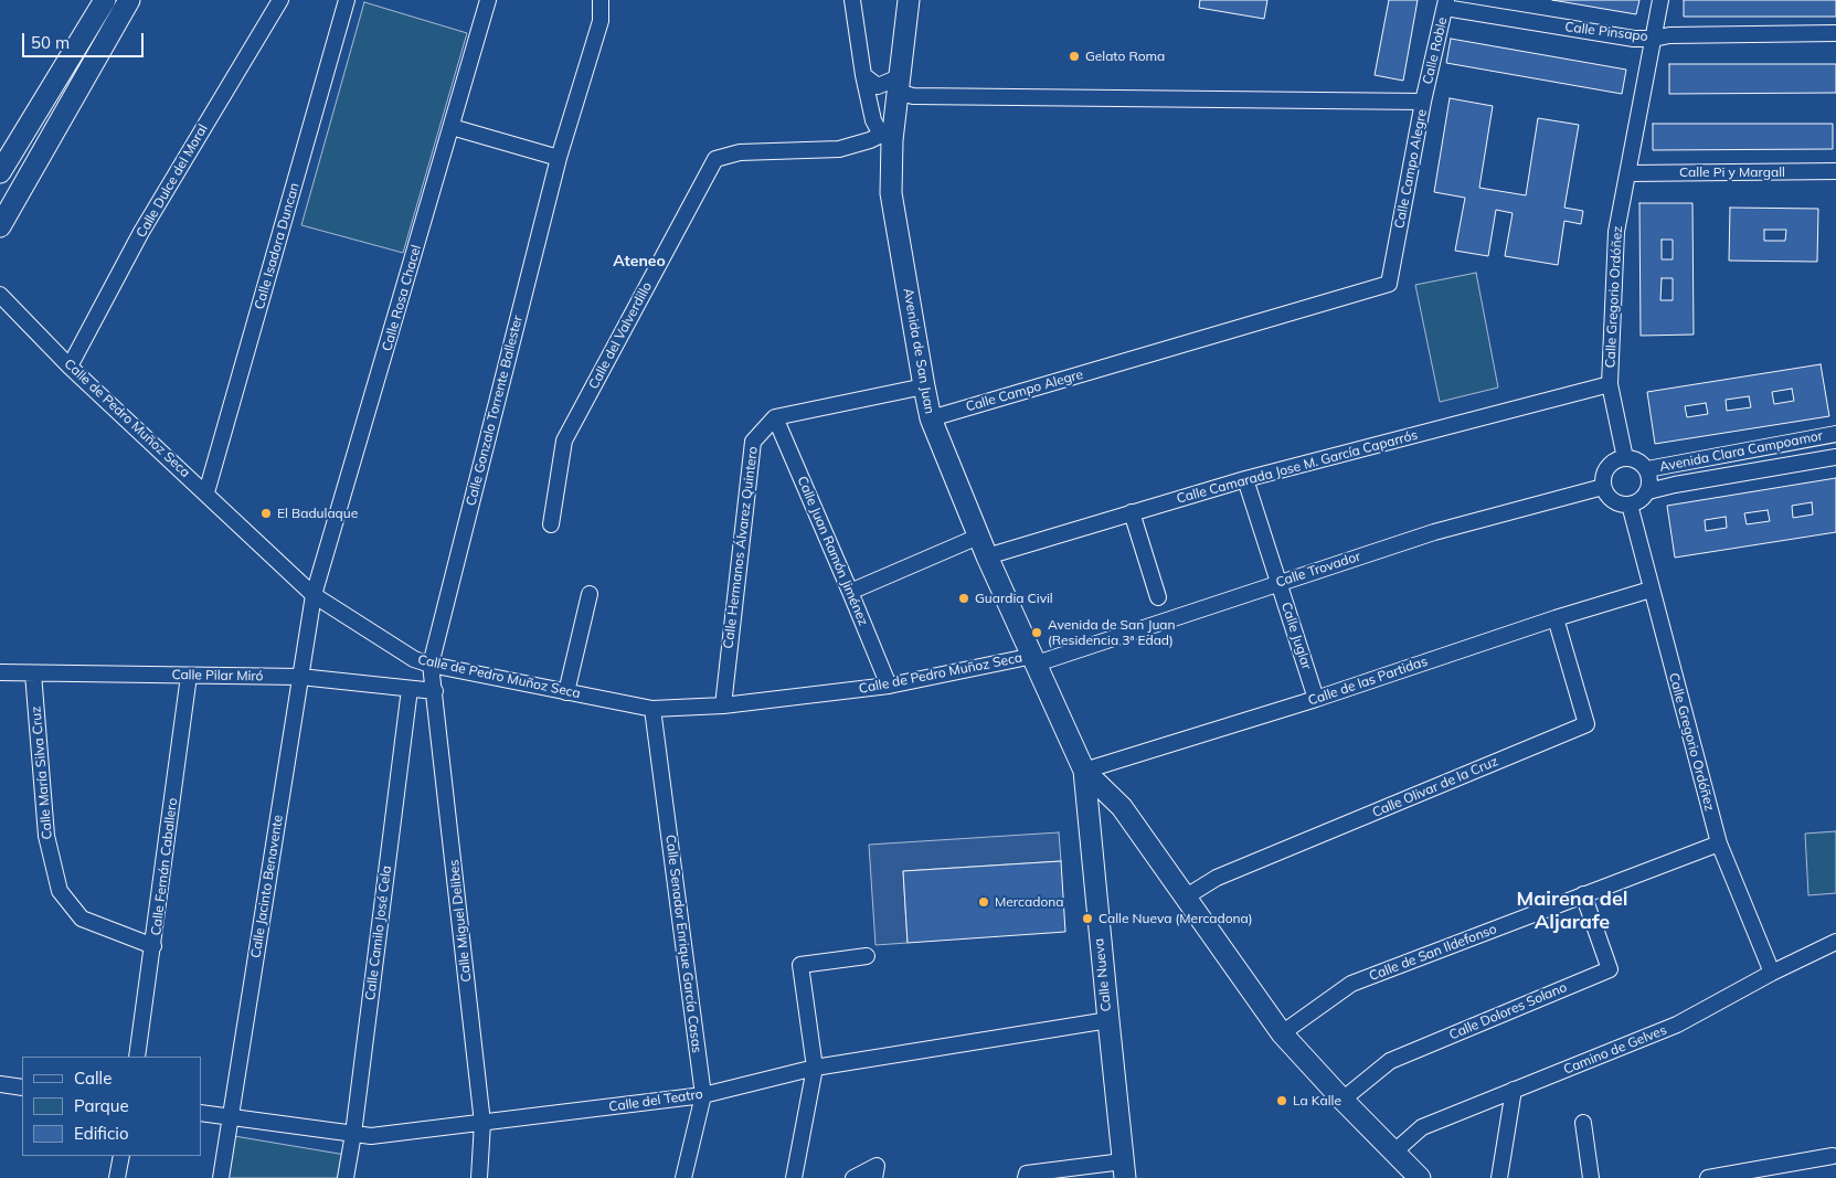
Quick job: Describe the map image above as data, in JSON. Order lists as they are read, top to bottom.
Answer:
{
  "streets": {
    "main road": ["Avenida de San Juan", "Calle Nueva"],
    "street": [
      "Calle Pinsapo",
      "Calle Roble",
      "Calle Campo Alegre",
      "Calle Pi y Margall",
      "Calle Dulce del Moral",
      "Calle Isadora Duncan",
      "Calle Gregorio Ordóñez",
      "Calle Rosa Chacel",
      "Calle del Valverdillo",
      "Calle Gonzalo Torrente Ballester",
      "Calle de Pedro Muñoz Seca",
      "Avenida Clara Campoamor",
      "Calle Camarada Jose M. García Caparrós",
      "Calle Hermanos Álvarez Quintero",
      "Calle Juan Ramón Jiménez",
      "Calle Trovador",
      "Calle Juglar",
      "Calle Pilar Miró",
      "Calle de las Partidas",
      "Calle María Silva Cruz",
      "Calle Olivar de la Cruz",
      "Calle Fernán Caballero",
      "Calle Jacinto Benavente",
      "Calle Miguel Delibes",
      "Calle Camilo José Cela",
      "Calle Senador Enrique García Casas",
      "Calle de San Ildefonso",
      "Calle Dolores Solano",
      "Camino de Gelves",
      "Calle del Teatro"
    ]
  },
  "crossings": [
    ["Calle Pinsapo", "Calle Roble"],
    ["Calle Pinsapo", "Calle Gregorio Ordóñez"],
    ["Calle Roble", "Calle Campo Alegre"],
    ["Calle Campo Alegre", "Avenida de San Juan"],
    ["Calle Pi y Margall", "Calle Gregorio Ordóñez"],
    ["Calle Dulce del Moral", "Calle de Pedro Muñoz Seca"],
    ["Calle Isadora Duncan", "Calle de Pedro Muñoz Seca"],
    ["Calle Gregorio Ordóñez", "Avenida Clara Campoamor"],
    ["Calle Gregorio Ordóñez", "Calle Camarada Jose M. García Caparrós"],
    ["Calle Gregorio Ordóñez", "Calle Trovador"],
    ["Calle Gregorio Ordóñez", "Calle de las Partidas"],
    ["Calle Gregorio Ordóñez", "Calle de San Ildefonso"],
    ["Calle Gregorio Ordóñez", "Camino de Gelves"],
    ["Calle Rosa Chacel", "Calle de Pedro Muñoz Seca"],
    ["Calle Rosa Chacel", "Calle Jacinto Benavente"],
    ["Calle del Valverdillo", "Avenida de San Juan"],
    ["Avenida de San Juan", "Calle de Pedro Muñoz Seca"],
    ["Avenida de San Juan", "Calle Camarada Jose M. García Caparrós"],
    ["Avenida de San Juan", "Calle Trovador"],
    ["Avenida de San Juan", "Calle de las Partidas"],
    ["Avenida de San Juan", "Calle Nueva"],
    ["Calle Gonzalo Torrente Ballester", "Calle de Pedro Muñoz Seca"],
    ["Calle Gonzalo Torrente Ballester", "Calle Miguel Delibes"],
    ["Calle de Pedro Muñoz Seca", "Calle Hermanos Álvarez Quintero"],
    ["Calle de Pedro Muñoz Seca", "Calle Juan Ramón Jiménez"],
    ["Calle de Pedro Muñoz Seca", "Calle Trovador"],
    ["Calle de Pedro Muñoz Seca", "Calle Jacinto Benavente"],
    ["Calle de Pedro Muñoz Seca", "Calle Miguel Delibes"],
    ["Calle de Pedro Muñoz Seca", "Calle Senador Enrique García Casas"],
    ["Avenida Clara Campoamor", "Calle Trovador"],
    ["Calle Camarada Jose M. García Caparrós", "Calle Juglar"],
    ["Calle Hermanos Álvarez Quintero", "Calle Juan Ramón Jiménez"],
    ["Calle Trovador", "Calle Juglar"],
    ["Calle Juglar", "Calle de las Partidas"],
    ["Calle Pilar Miró", "Calle María Silva Cruz"],
    ["Calle Pilar Miró", "Calle Fernán Caballero"],
    ["Calle Pilar Miró", "Calle Jacinto Benavente"],
    ["Calle Pilar Miró", "Calle Miguel Delibes"],
    ["Calle Pilar Miró", "Calle Camilo José Cela"],
    ["Calle de las Partidas", "Calle Olivar de la Cruz"],
    ["Calle de las Partidas", "Calle Nueva"],
    ["Calle María Silva Cruz", "Calle Fernán Caballero"],
    ["Calle Jacinto Benavente", "Calle del Teatro"],
    ["Calle Miguel Delibes", "Calle del Teatro"],
    ["Calle Camilo José Cela", "Calle del Teatro"],
    ["Calle Senador Enrique García Casas", "Calle del Teatro"],
    ["Calle de San Ildefonso", "Calle Dolores Solano"],
    ["Calle Nueva", "Calle del Teatro"]
  ],
  "districts": ["Ateneo", "Mairena del Aljarafe"],
  "places": [
    "Gelato Roma",
    "El Badulaque",
    "Guardia Civil",
    "Avenida de San Juan (Residencia 3ª Edad)",
    "Mercadona",
    "Calle Nueva (Mercadona)",
    "La Kalle"
  ],
  "legend": ["Calle", "Parque", "Edificio"],
  "scale_bar": "50 m"
}
